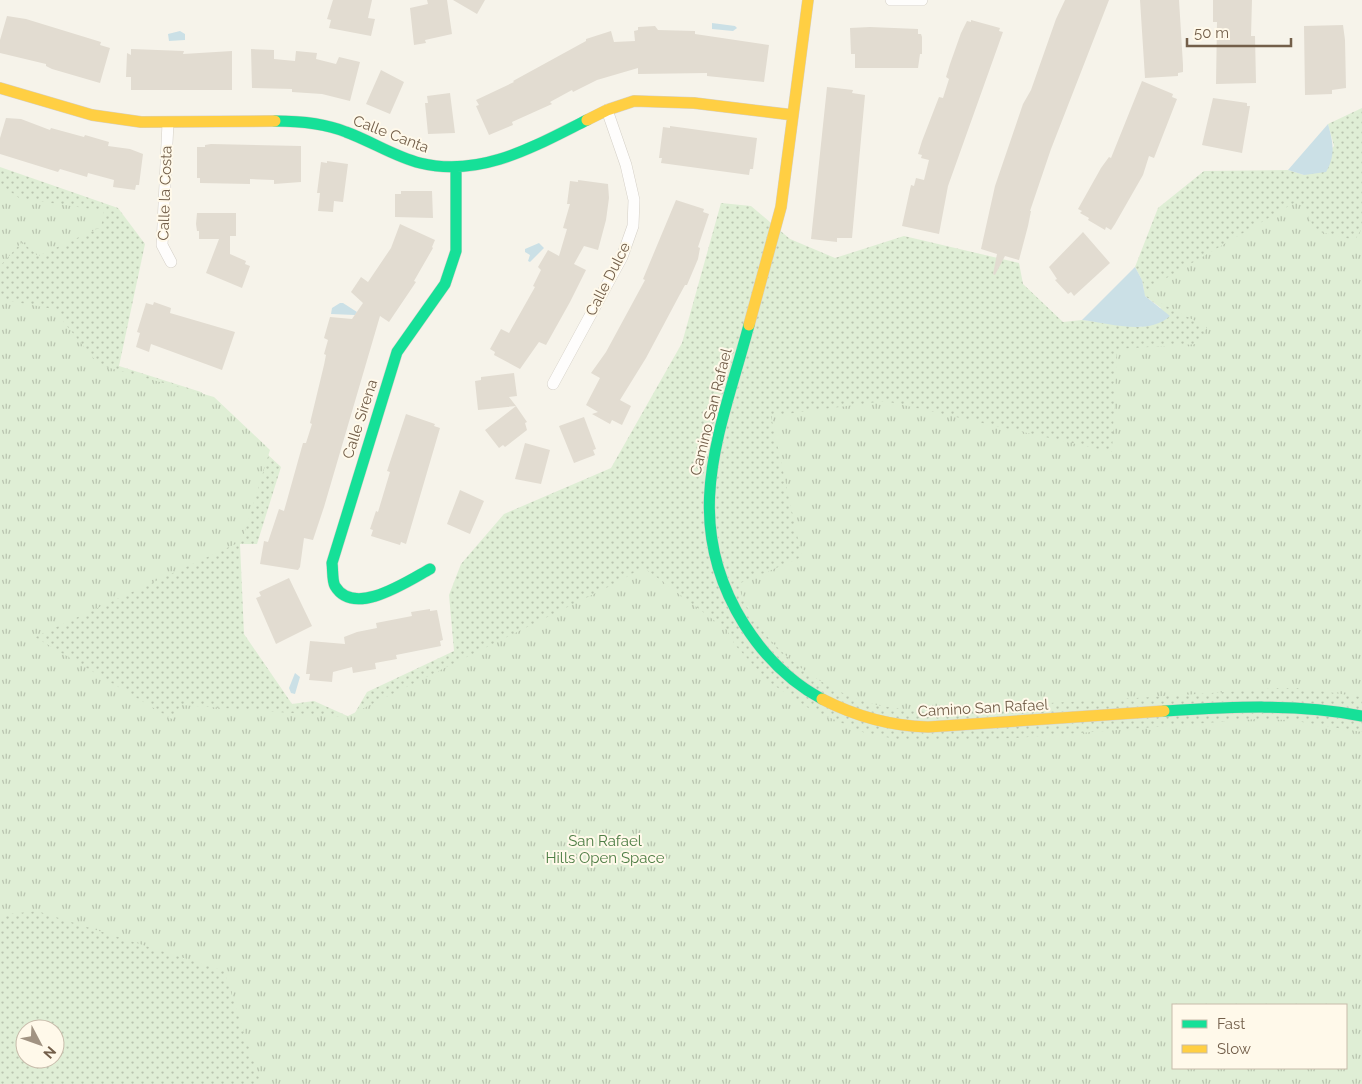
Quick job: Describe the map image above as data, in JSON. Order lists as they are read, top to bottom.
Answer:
{
  "streets": {
    "street": [
      "Calle Canta",
      "Calle la Costa",
      "Calle Dulce",
      "Camino San Rafael",
      "Calle Sirena"
    ]
  },
  "crossings": [
    ["Calle Canta", "Calle la Costa"],
    ["Calle Canta", "Calle Dulce"],
    ["Calle Canta", "Camino San Rafael"],
    ["Calle Canta", "Calle Sirena"]
  ],
  "parks": ["San Rafael Hills Open Space"],
  "legend": ["Fast", "Slow"],
  "scale_bar": "50 m",
  "north": "bottom right"
}
